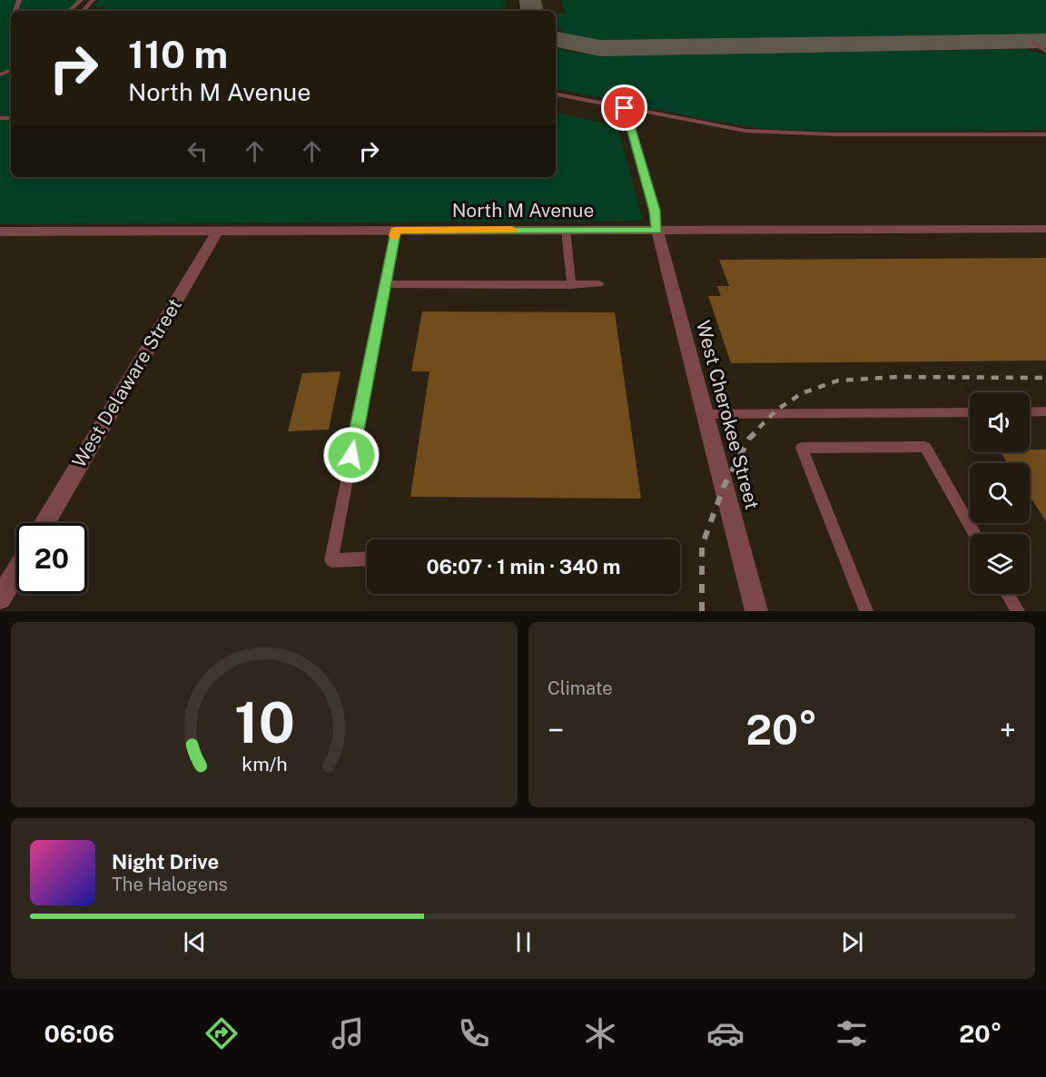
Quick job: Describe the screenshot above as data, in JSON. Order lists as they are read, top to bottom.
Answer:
{
  "streets": {
    "street": ["North M Avenue", "West Delaware Street", "West Cherokee Street"]
  },
  "crossings": [
    ["North M Avenue", "West Delaware Street"],
    ["North M Avenue", "West Cherokee Street"]
  ],
  "page": {
    "turn": ["110 m", "North M Avenue"],
    "limit": "20",
    "trip": "06:07 · 1 min · 340 m",
    "tile": "Climate",
    "heat": ["−", "20°", "+"],
    "song": ["Night Drive", "The Halogens"],
    "tabs": ["06:06", "20°"],
    "gauge": ["10", "km/h"]
  }
}
